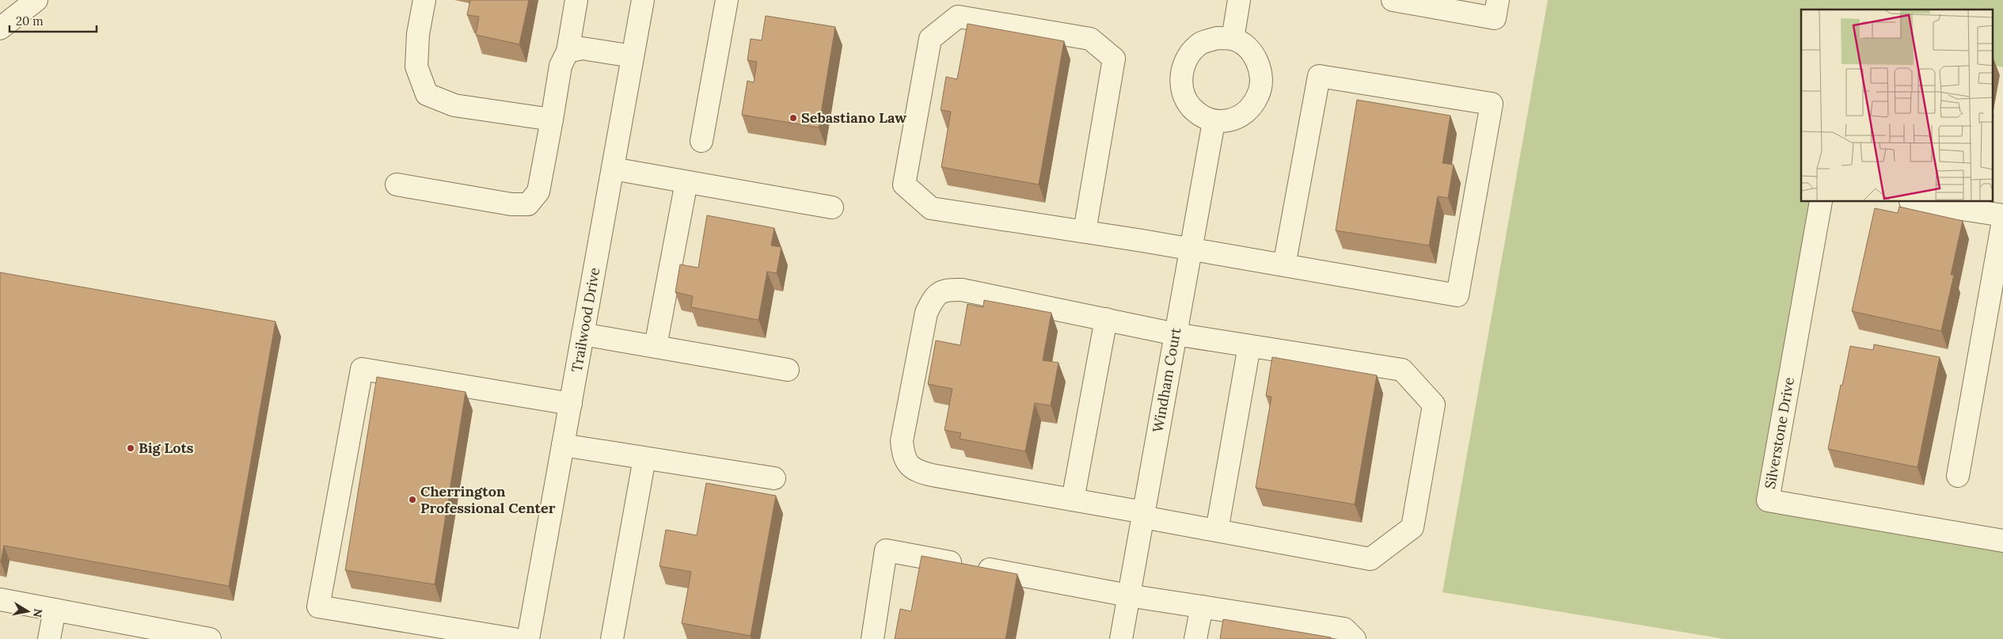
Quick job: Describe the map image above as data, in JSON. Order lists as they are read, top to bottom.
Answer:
{
  "streets": {
    "street": ["Trailwood Drive", "Windham Court", "Silverstone Drive"]
  },
  "places": ["Sebastiano Law", "Big Lots", "Cherrington Professional Center"],
  "scale_bar": "20 m",
  "north": "right"
}
